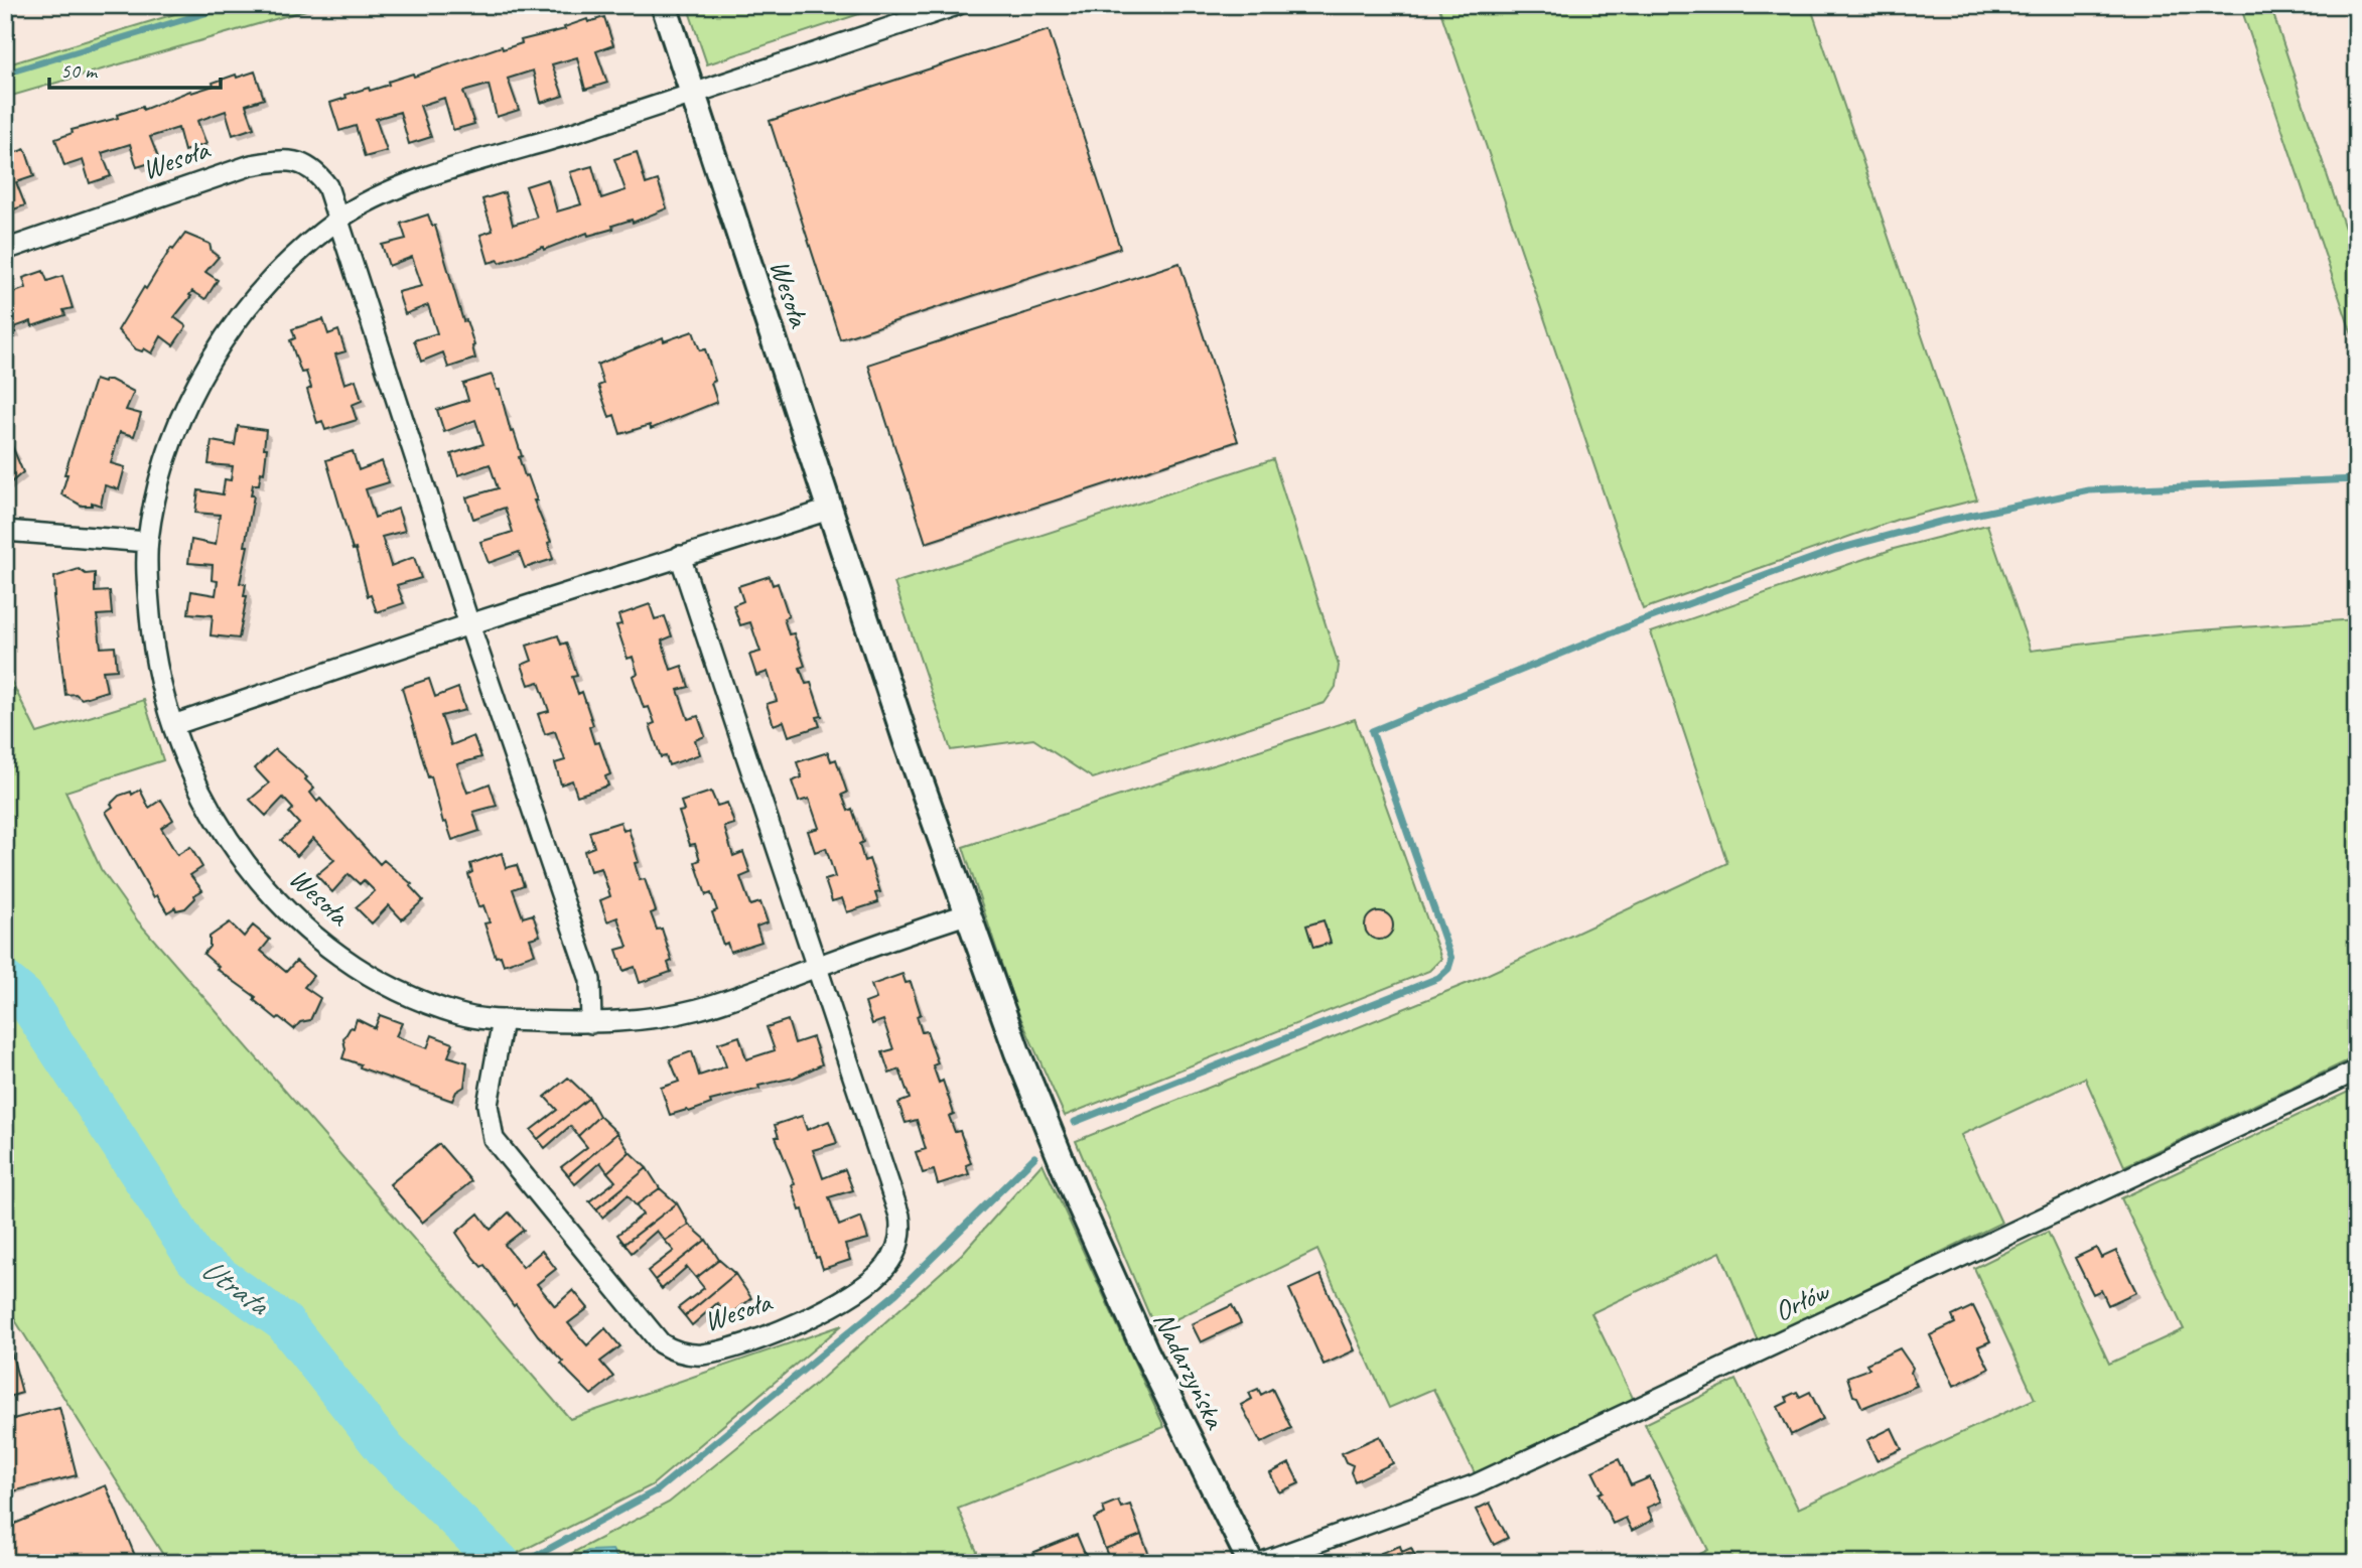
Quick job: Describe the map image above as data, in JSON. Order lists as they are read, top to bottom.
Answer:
{
  "streets": {
    "street": ["Wesoła", "Orłów", "Nadarzyńska"]
  },
  "crossings": [
    ["Wesoła", "Nadarzyńska"]
  ],
  "water": ["Utrata"],
  "scale_bar": "50 m"
}
